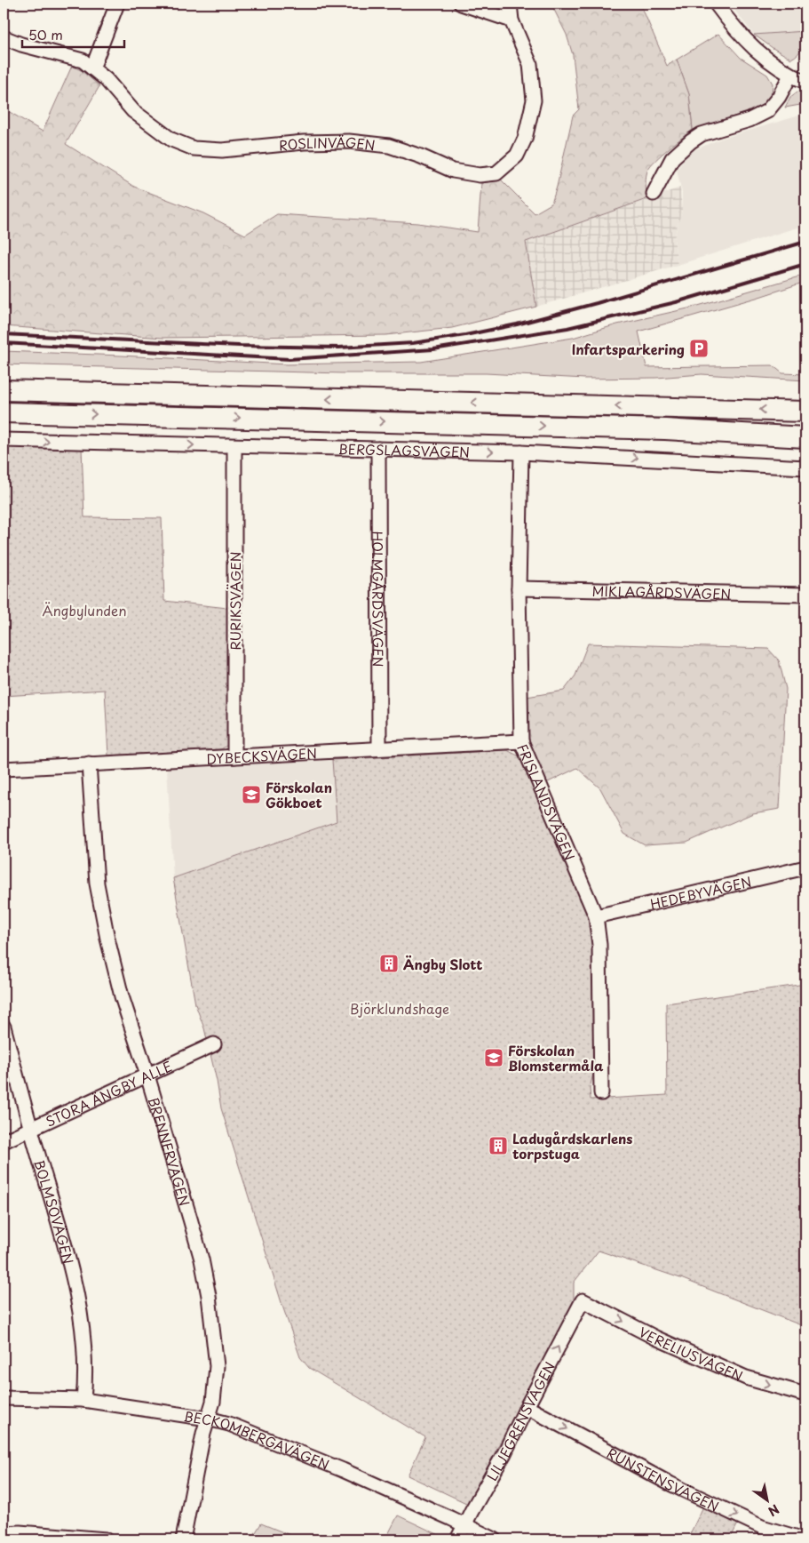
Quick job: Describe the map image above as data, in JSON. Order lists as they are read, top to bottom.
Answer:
{
  "streets": {
    "main road": ["BERGSLAGSVÄGEN"],
    "street": [
      "ROSLINVÄGEN",
      "MIKLAGÅRDSVÄGEN",
      "HOLMGÅRDSVÄGEN",
      "RURIKSVÄGEN",
      "DYBECKSVÄGEN",
      "FRISLANDSVÄGEN",
      "HEDEBYVÄGEN",
      "STORA ÄNGBY ALLÉ",
      "BRENNERVÄGEN",
      "BOLMSÖVÄGEN",
      "VERELIUSVÄGEN",
      "LILJEGRENSVÄGEN",
      "BECKOMBERGAVÄGEN",
      "RUNSTENSVÄGEN"
    ]
  },
  "crossings": [
    ["BERGSLAGSVÄGEN", "HOLMGÅRDSVÄGEN"],
    ["BERGSLAGSVÄGEN", "RURIKSVÄGEN"],
    ["BERGSLAGSVÄGEN", "FRISLANDSVÄGEN"],
    ["MIKLAGÅRDSVÄGEN", "FRISLANDSVÄGEN"],
    ["HOLMGÅRDSVÄGEN", "DYBECKSVÄGEN"],
    ["RURIKSVÄGEN", "DYBECKSVÄGEN"],
    ["DYBECKSVÄGEN", "FRISLANDSVÄGEN"],
    ["DYBECKSVÄGEN", "BRENNERVÄGEN"],
    ["FRISLANDSVÄGEN", "HEDEBYVÄGEN"],
    ["STORA ÄNGBY ALLÉ", "BRENNERVÄGEN"],
    ["STORA ÄNGBY ALLÉ", "BOLMSÖVÄGEN"],
    ["BRENNERVÄGEN", "BECKOMBERGAVÄGEN"],
    ["BOLMSÖVÄGEN", "BECKOMBERGAVÄGEN"],
    ["VERELIUSVÄGEN", "LILJEGRENSVÄGEN"],
    ["LILJEGRENSVÄGEN", "BECKOMBERGAVÄGEN"],
    ["LILJEGRENSVÄGEN", "RUNSTENSVÄGEN"]
  ],
  "one_way": ["VERELIUSVÄGEN", "LILJEGRENSVÄGEN", "RUNSTENSVÄGEN"],
  "parks": ["Ängbylunden", "Björklundshage"],
  "places": {
    "parking": ["Infartsparkering"],
    "school or university": ["Förskolan Gökboet", "Förskolan Blomstermåla"],
    "building": ["Ängby Slott", "Ladugårdskarlens torpstuga"]
  },
  "scale_bar": "50 m",
  "north": "bottom right"
}
